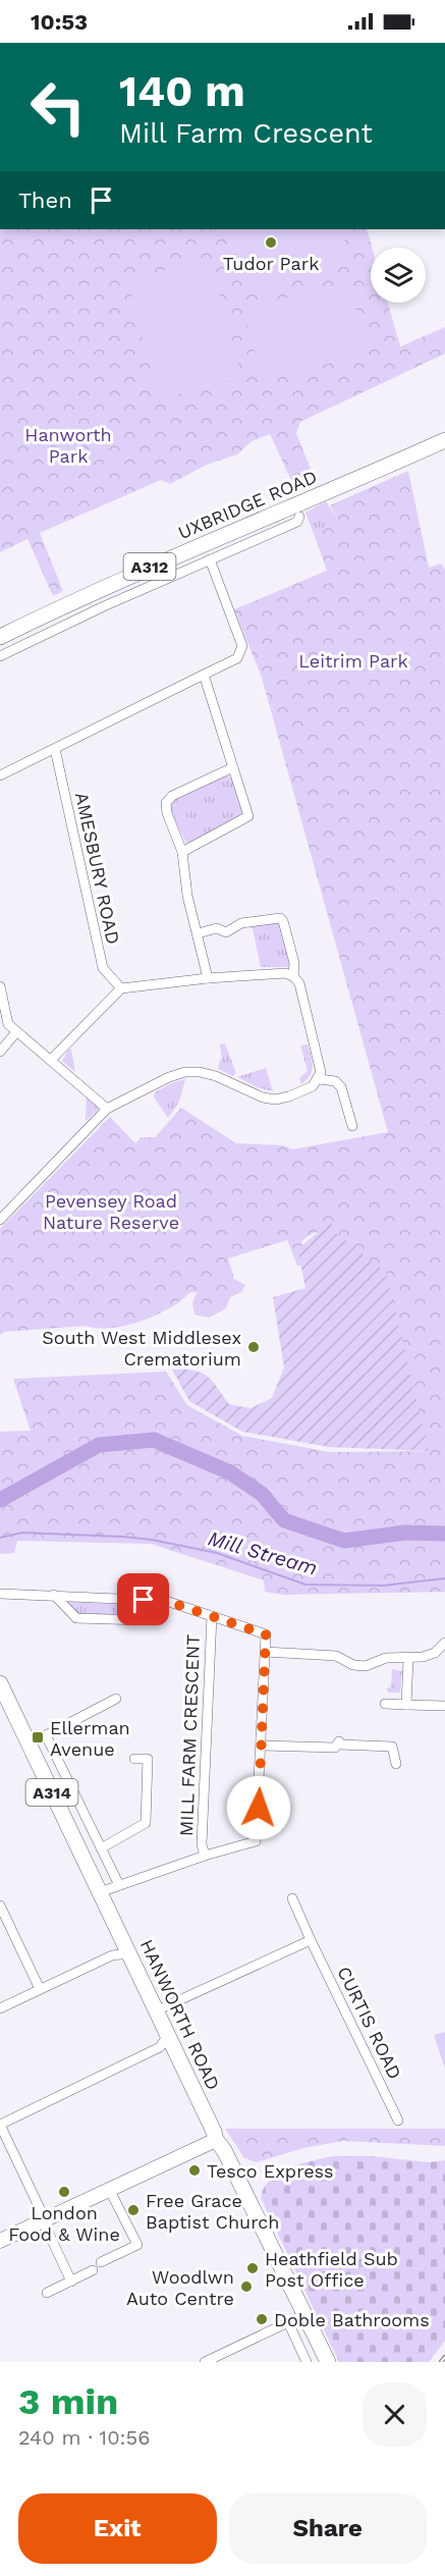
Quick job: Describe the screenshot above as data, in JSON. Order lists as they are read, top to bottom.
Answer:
{
  "streets": {
    "main road": [
      "UXBRIDGE ROAD",
      "A312",
      "A314",
      "HANWORTH ROAD"
    ],
    "street": ["AMESBURY ROAD", "MILL FARM CRESCENT", "CURTIS ROAD"]
  },
  "water": ["Mill Stream"],
  "parks": ["Hanworth Park", "Leitrim Park", "Pevensey Road Nature Reserve"],
  "places": {
    "other": [
      "Tudor Park",
      "South West Middlesex Crematorium",
      "Tesco Express",
      "London Food & Wine",
      "Free Grace Baptist Church",
      "Heathfield Sub Post Office",
      "Woodlwn Auto Centre",
      "Doble Bathrooms"
    ],
    "transit": ["Ellerman Avenue"]
  },
  "page": {
    "status": "10:53",
    "turn": ["140 m", "Mill Farm Crescent"],
    "then": "Then",
    "heading": ["3 min", "240 m · 10:56"],
    "buttons": ["Exit", "Share"]
  }
}
